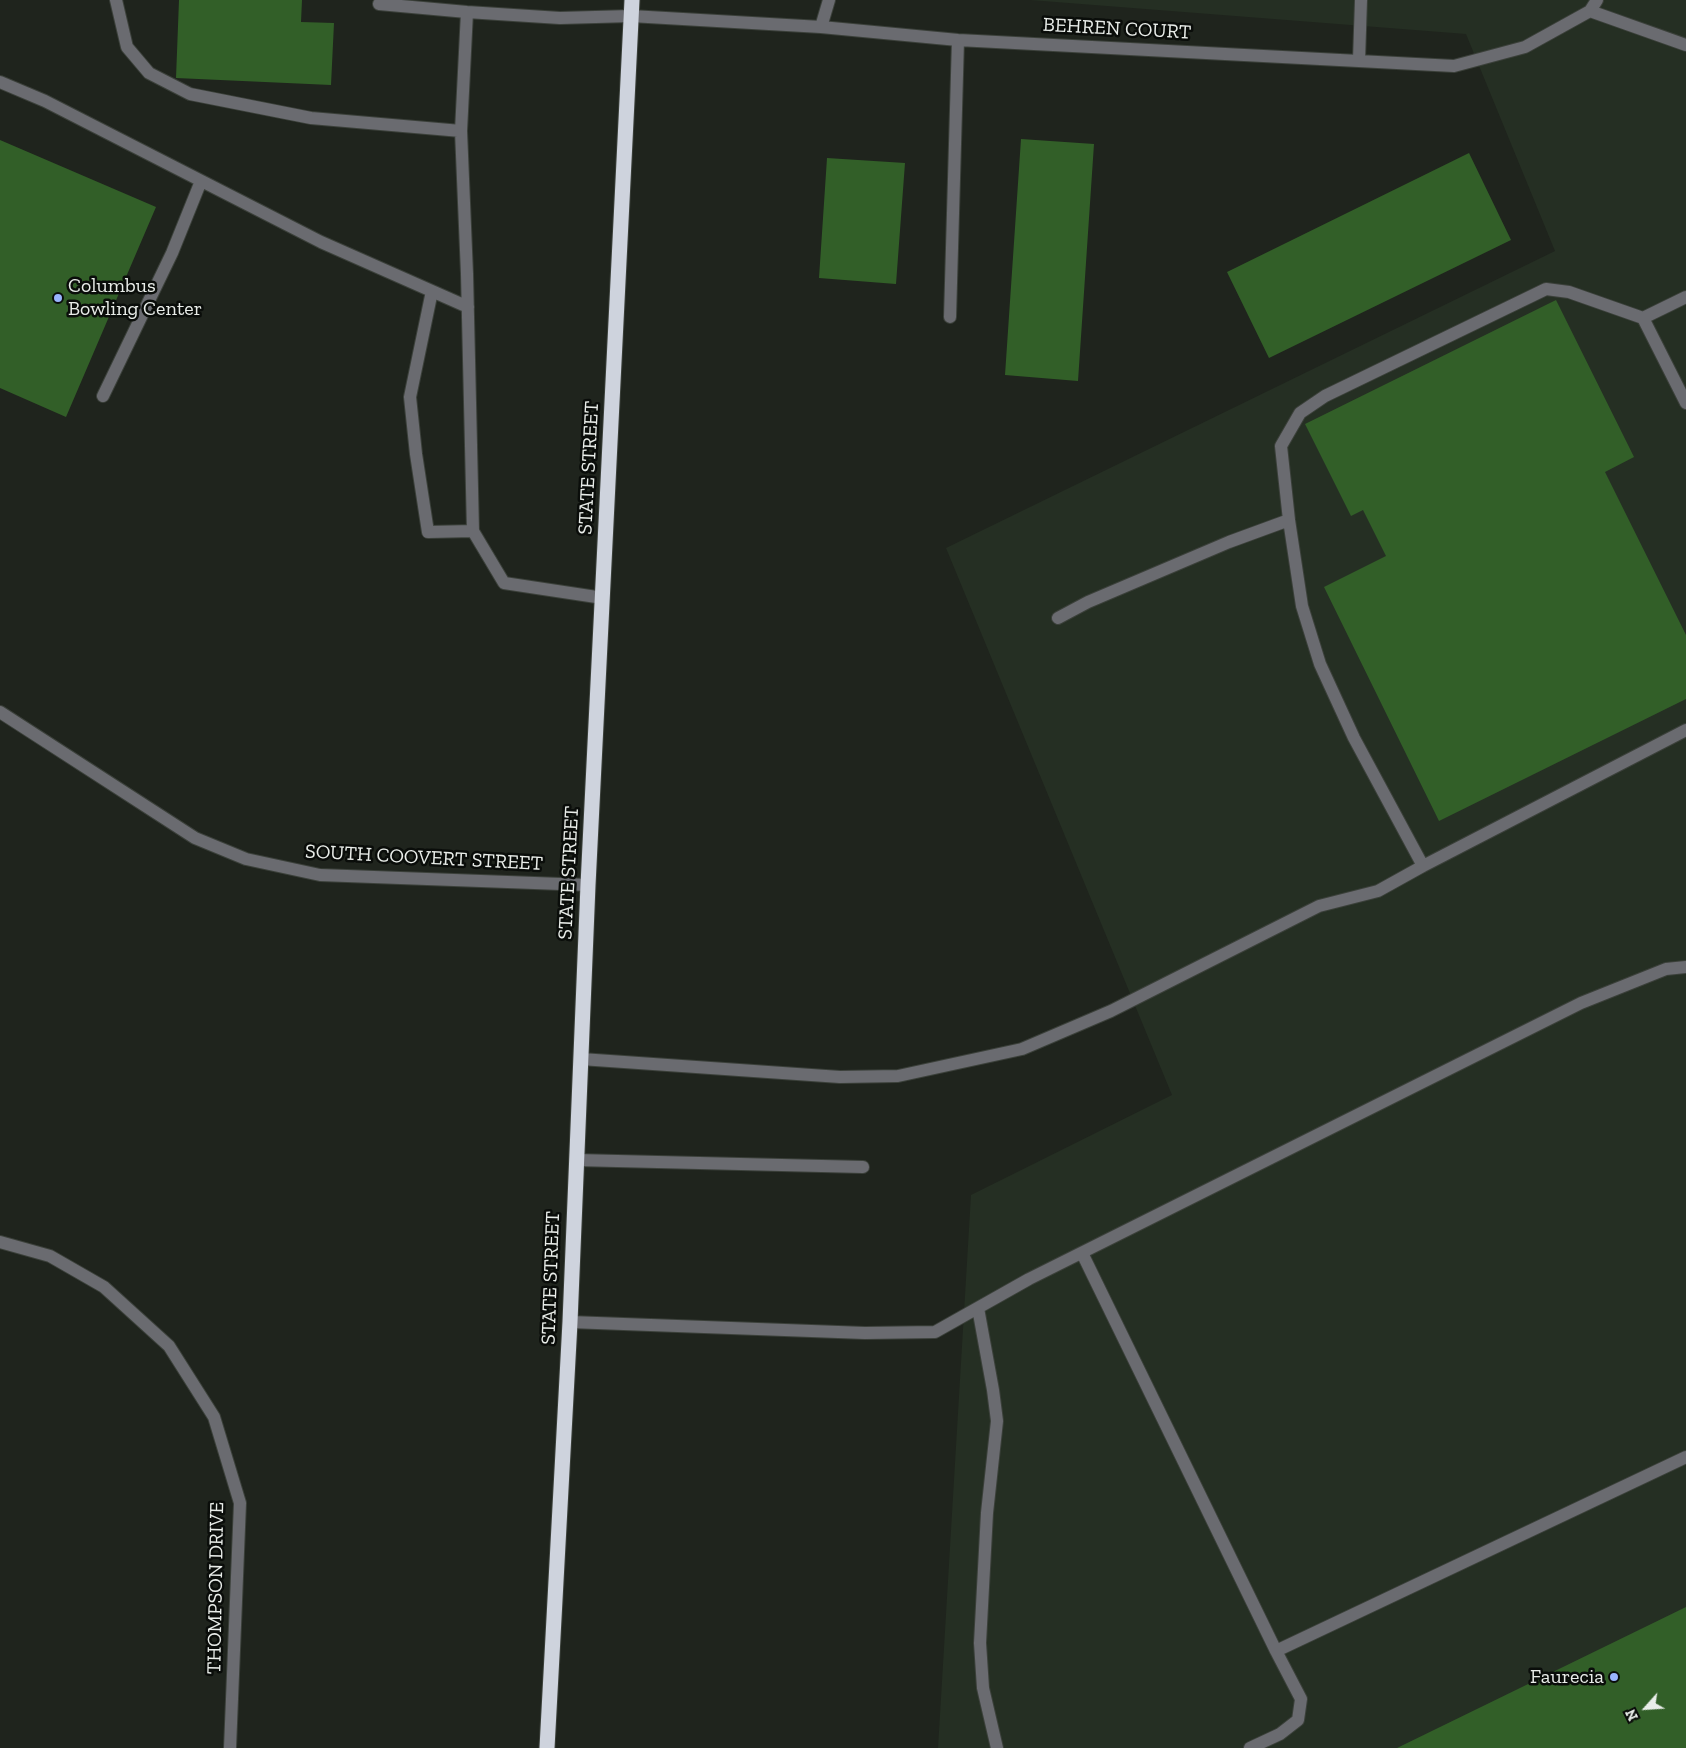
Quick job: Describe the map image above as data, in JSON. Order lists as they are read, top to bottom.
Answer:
{
  "streets": {
    "highway": ["STATE STREET"],
    "street": ["BEHREN COURT", "SOUTH COOVERT STREET", "THOMPSON DRIVE"]
  },
  "crossings": [
    ["BEHREN COURT", "STATE STREET"],
    ["STATE STREET", "SOUTH COOVERT STREET"]
  ],
  "places": ["Columbus Bowling Center", "Faurecia"],
  "north": "bottom left"
}
